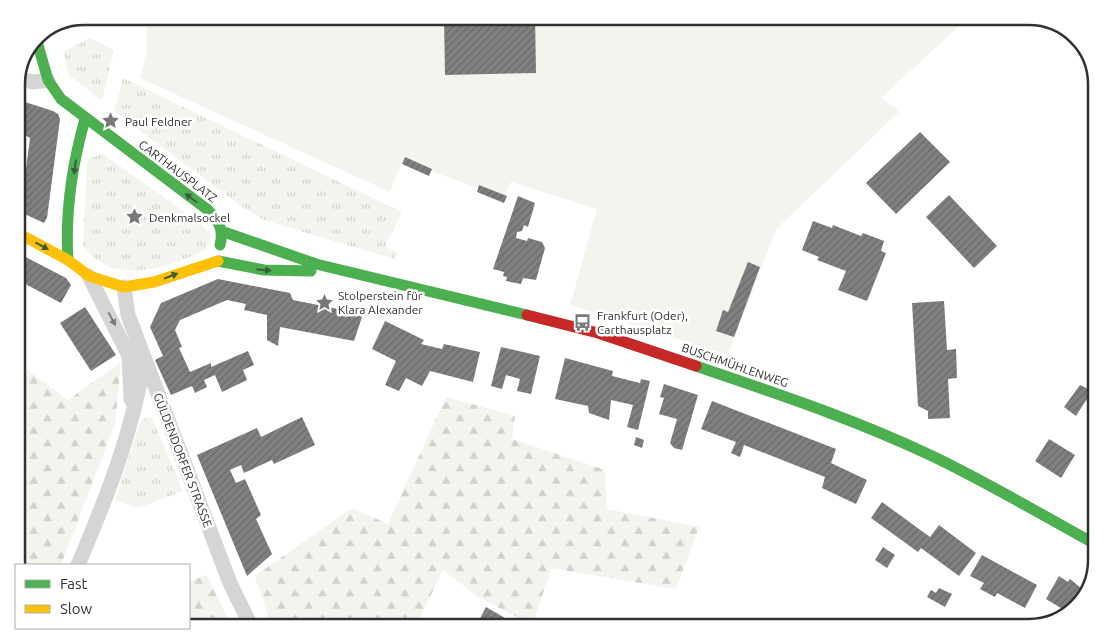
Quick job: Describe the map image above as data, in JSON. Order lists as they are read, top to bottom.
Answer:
{
  "streets": {
    "street": ["CARTHAUSPLATZ", "BUSCHMÜHLENWEG", "GÜLDENDORFER STRASSE"]
  },
  "crossings": [
    ["CARTHAUSPLATZ", "BUSCHMÜHLENWEG"]
  ],
  "one_way": ["CARTHAUSPLATZ"],
  "places": {
    "place": ["Paul Feldner", "Denkmalsockel", "Stolperstein für Klara Alexander"],
    "bus stop": ["Frankfurt (Oder), Carthausplatz"]
  },
  "legend": ["Fast", "Slow"]
}
